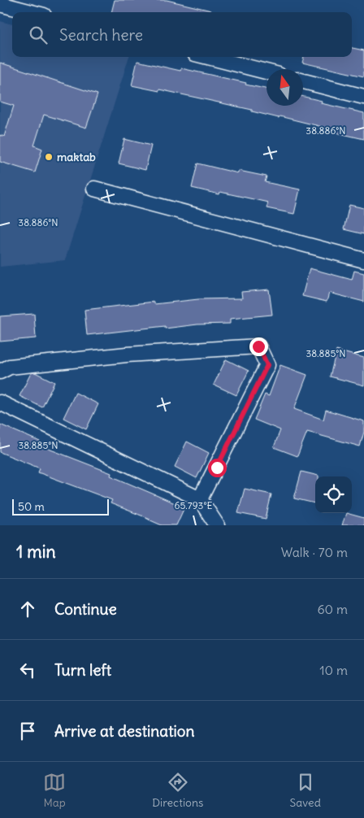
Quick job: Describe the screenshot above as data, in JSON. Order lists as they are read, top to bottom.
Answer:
{
  "places": ["maktab"],
  "scale_bar": "50 m",
  "north": "top",
  "page": {
    "search": "Search here",
    "scale": "50 m",
    "heading": ["1 min", "Walk · 70 m"],
    "list": [
      ["Continue", "60 m"],
      ["Turn left", "10 m"],
      "Arrive at destination"
    ],
    "nav": ["Map", "Directions", "Saved"]
  },
  "coordinates": ["38.886°N", "38.885°N", "65.793°E"]
}
